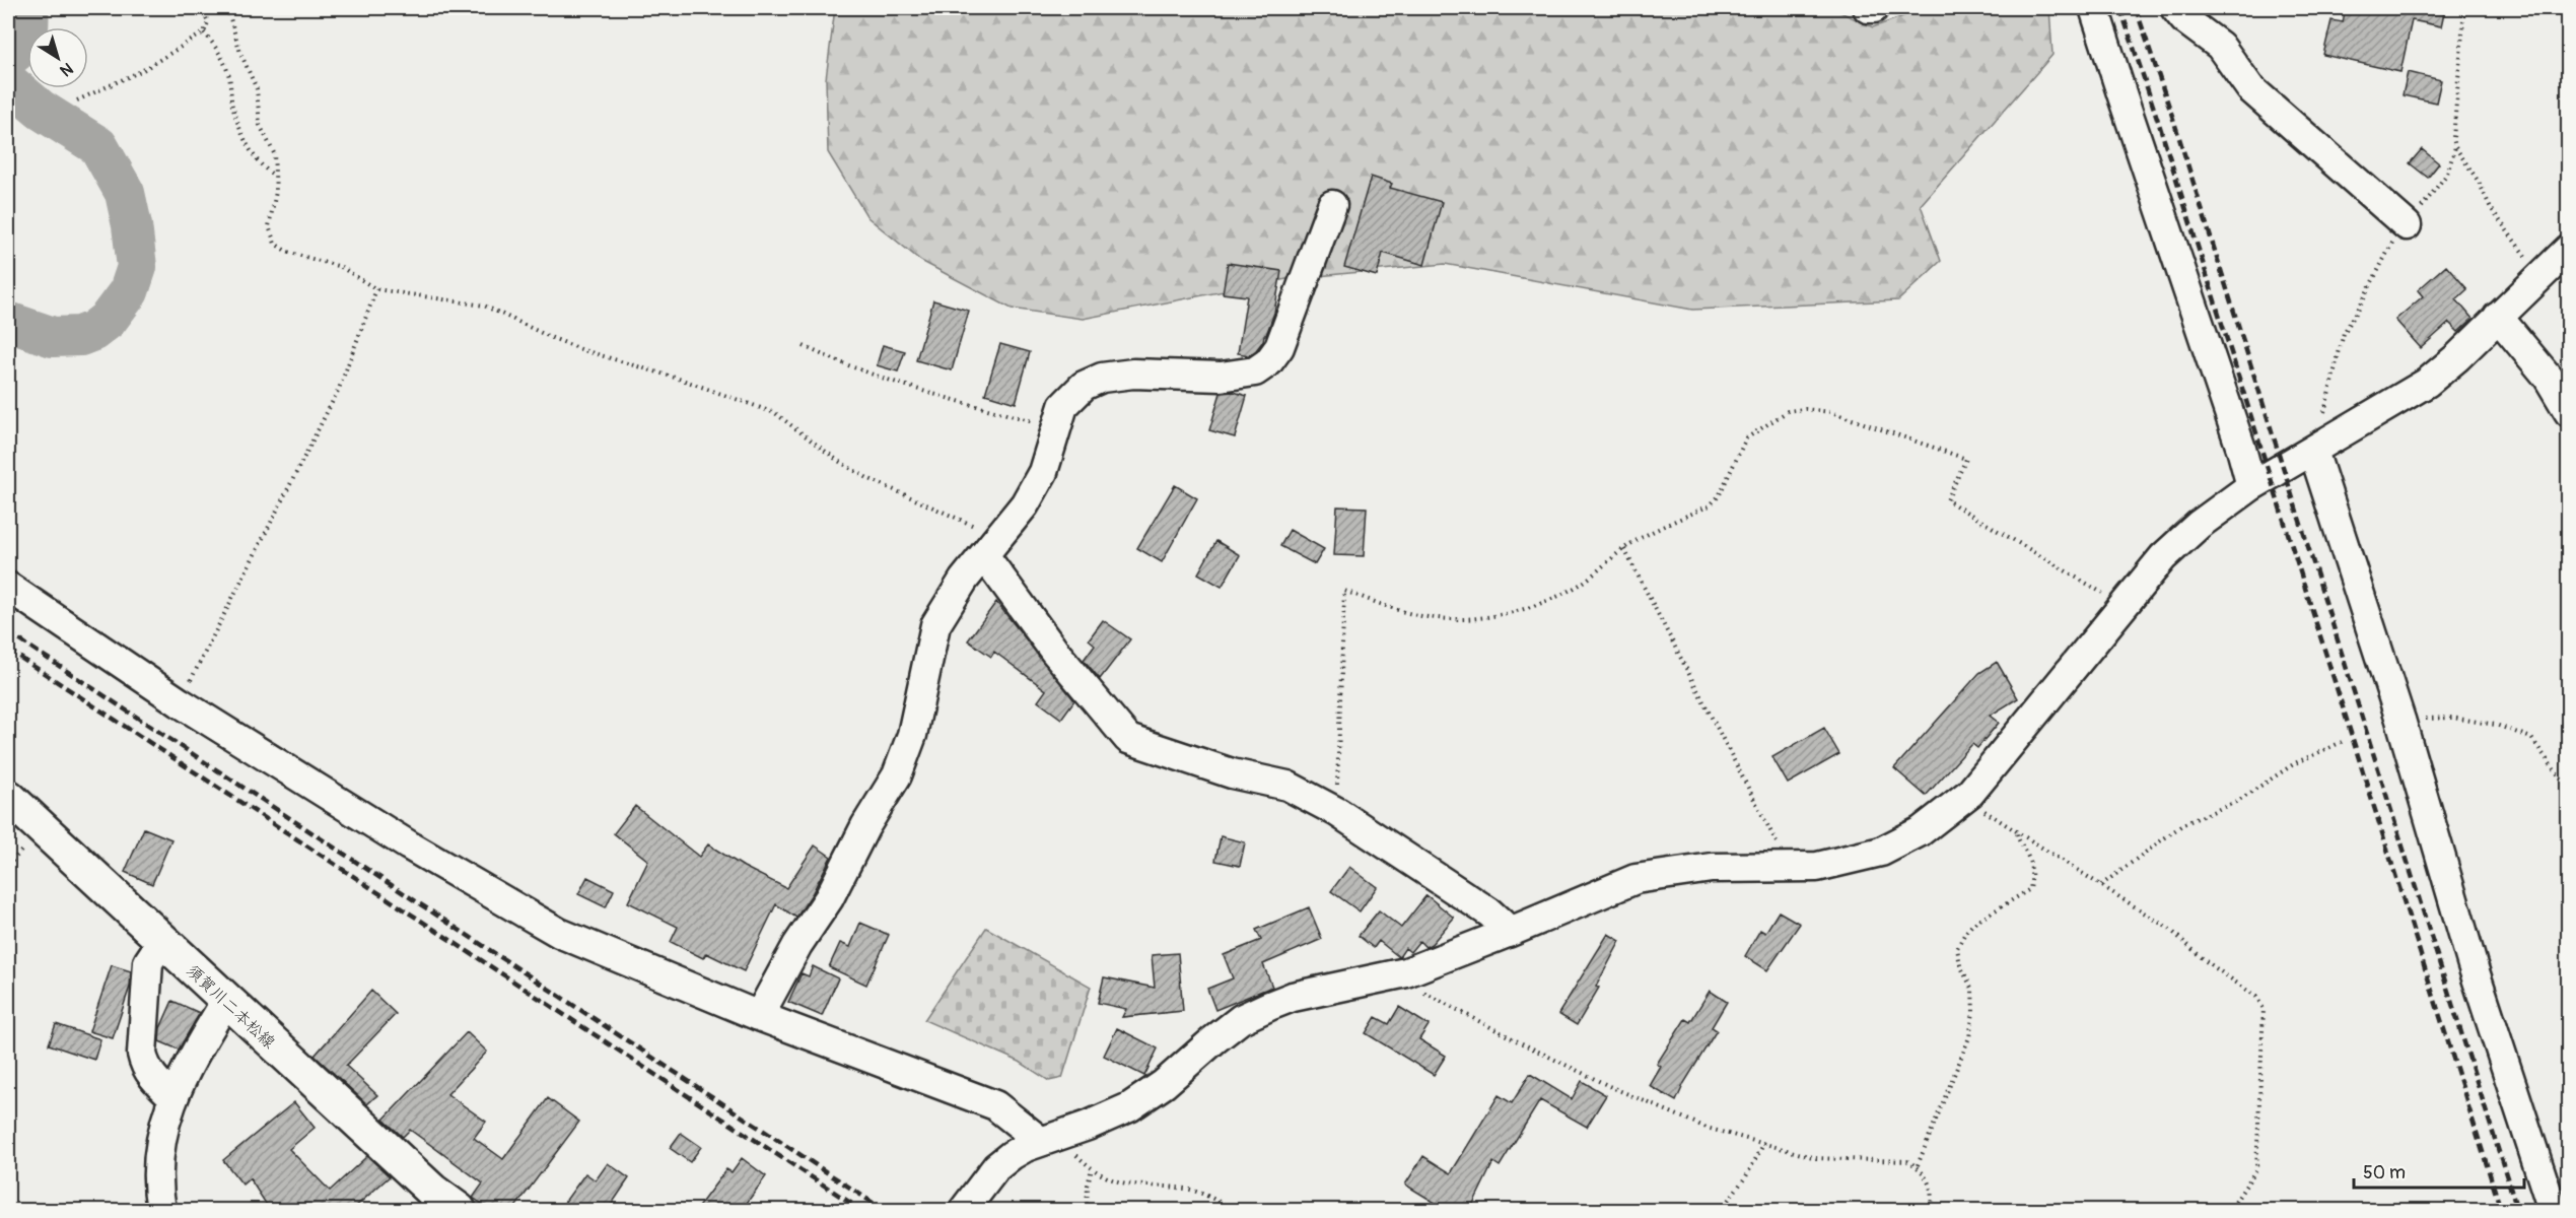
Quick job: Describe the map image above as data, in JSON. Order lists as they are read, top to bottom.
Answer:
{
  "streets": {
    "main road": ["須賀川二本松線"]
  },
  "scale_bar": "50 m",
  "north": "bottom right"
}
